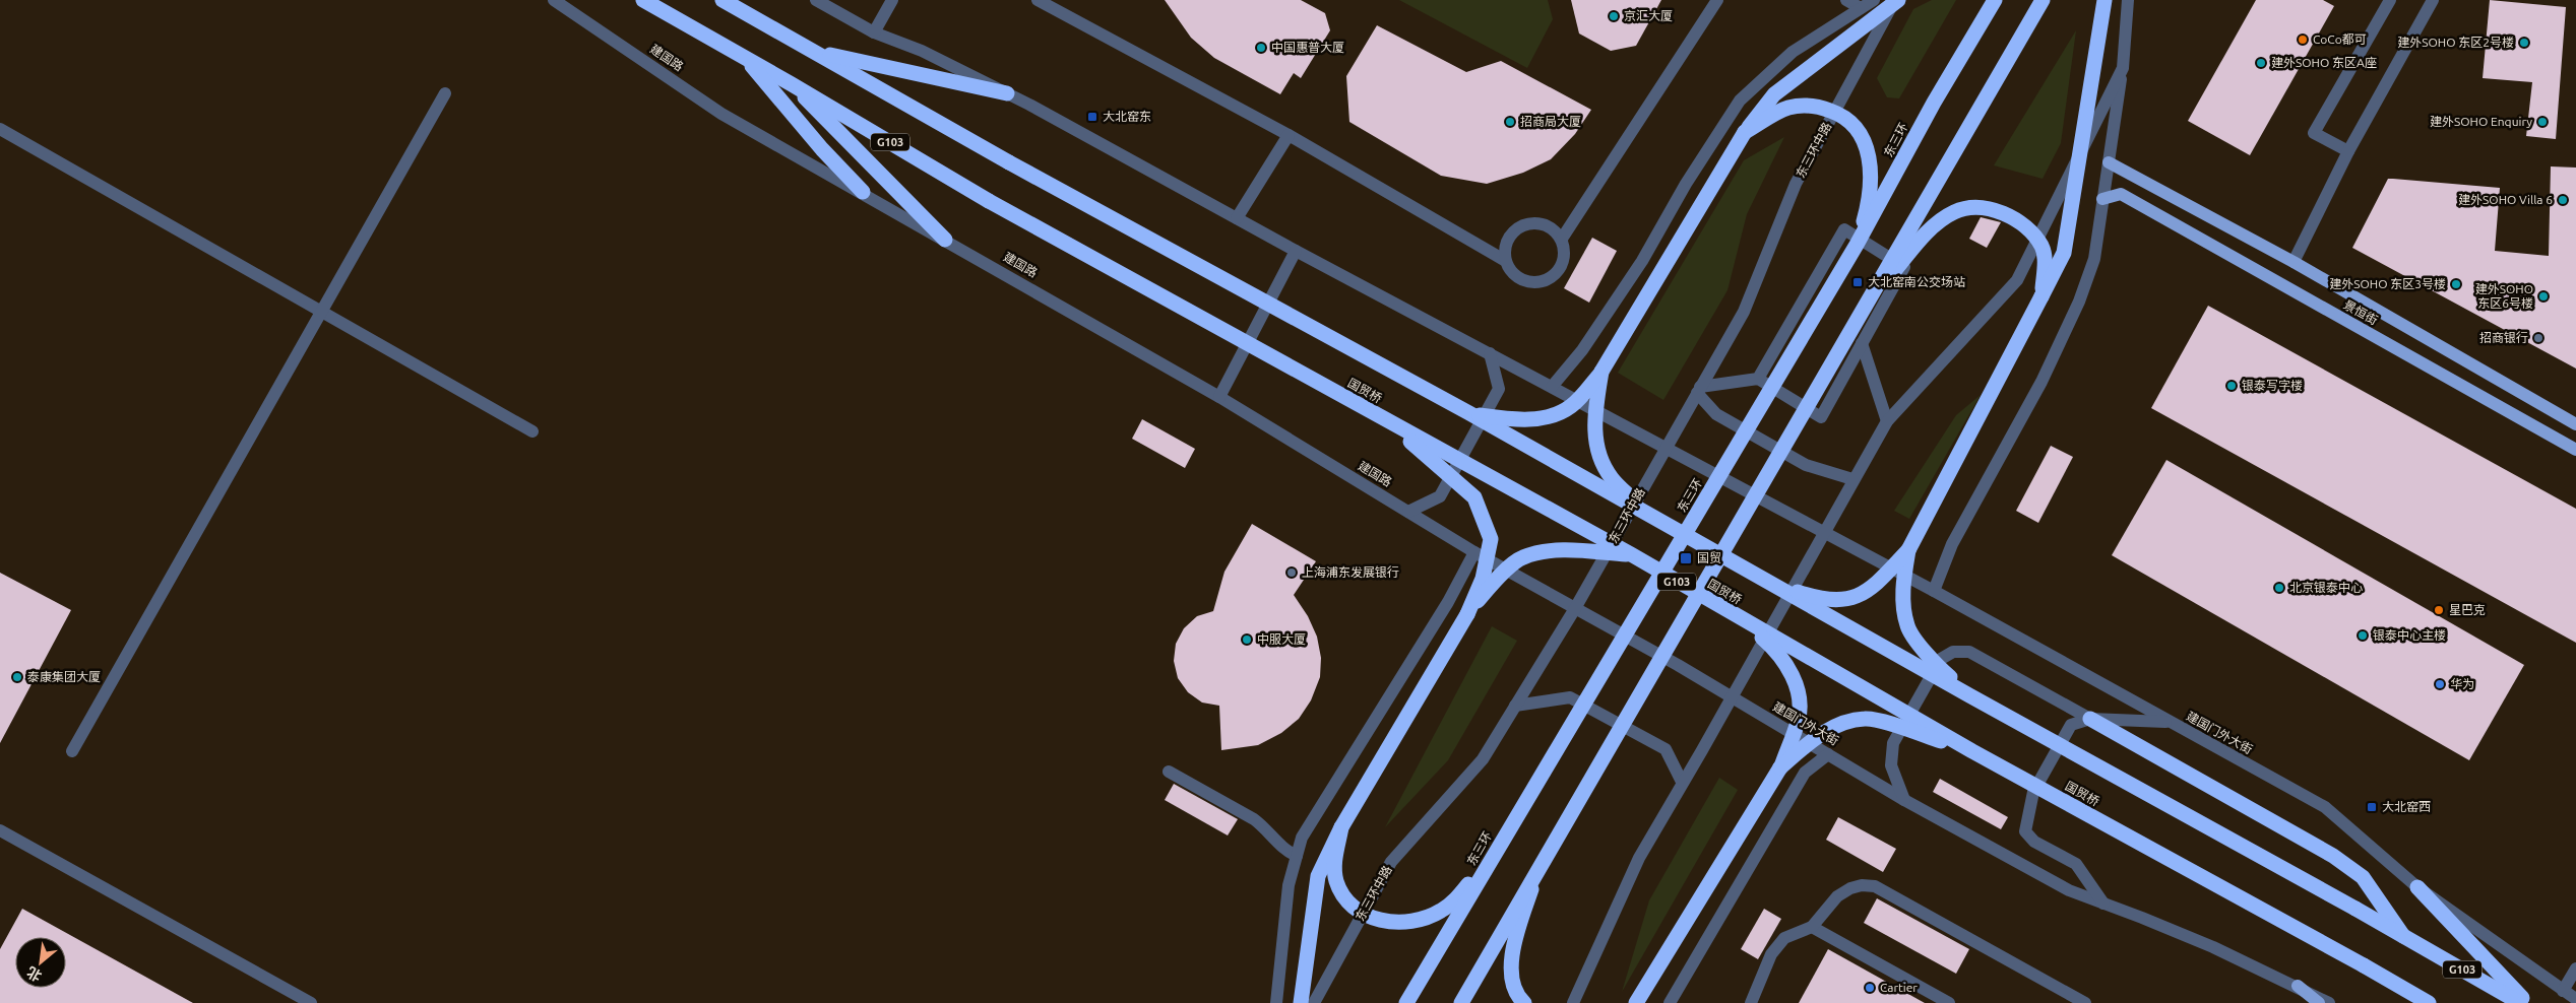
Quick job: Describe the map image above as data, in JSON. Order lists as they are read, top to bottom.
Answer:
{
  "streets": {
    "highway": ["东三环", "G103", "国贸桥"],
    "main road": ["景恒街"],
    "street": ["建国路", "东三环中路", "建国门外大街"]
  },
  "crossings": [
    ["建国路", "东三环中路"],
    ["建国路", "建国门外大街"],
    ["G103", "国贸桥"],
    ["东三环中路", "建国门外大街"]
  ],
  "places": {
    "other": [
      "京汇大厦",
      "CoCo都可",
      "建外SOHO 东区2号楼",
      "中国惠普大厦",
      "建外SOHO 东区A座",
      "招商局大厦",
      "建外SOHO Enquiry",
      "建外SOHO Villa 6",
      "建外SOHO 东区3号楼",
      "建外SOHO 东区6号楼",
      "招商银行",
      "银泰写字楼",
      "上海浦东发展银行",
      "北京银泰中心",
      "星巴克",
      "银泰中心主楼",
      "中服大厦",
      "泰康集团大厦",
      "华为",
      "Cartier"
    ],
    "transit": [
      "大北窑东",
      "大北窑南公交场站",
      "国贸",
      "大北窑西"
    ]
  },
  "north": "bottom left"
}
